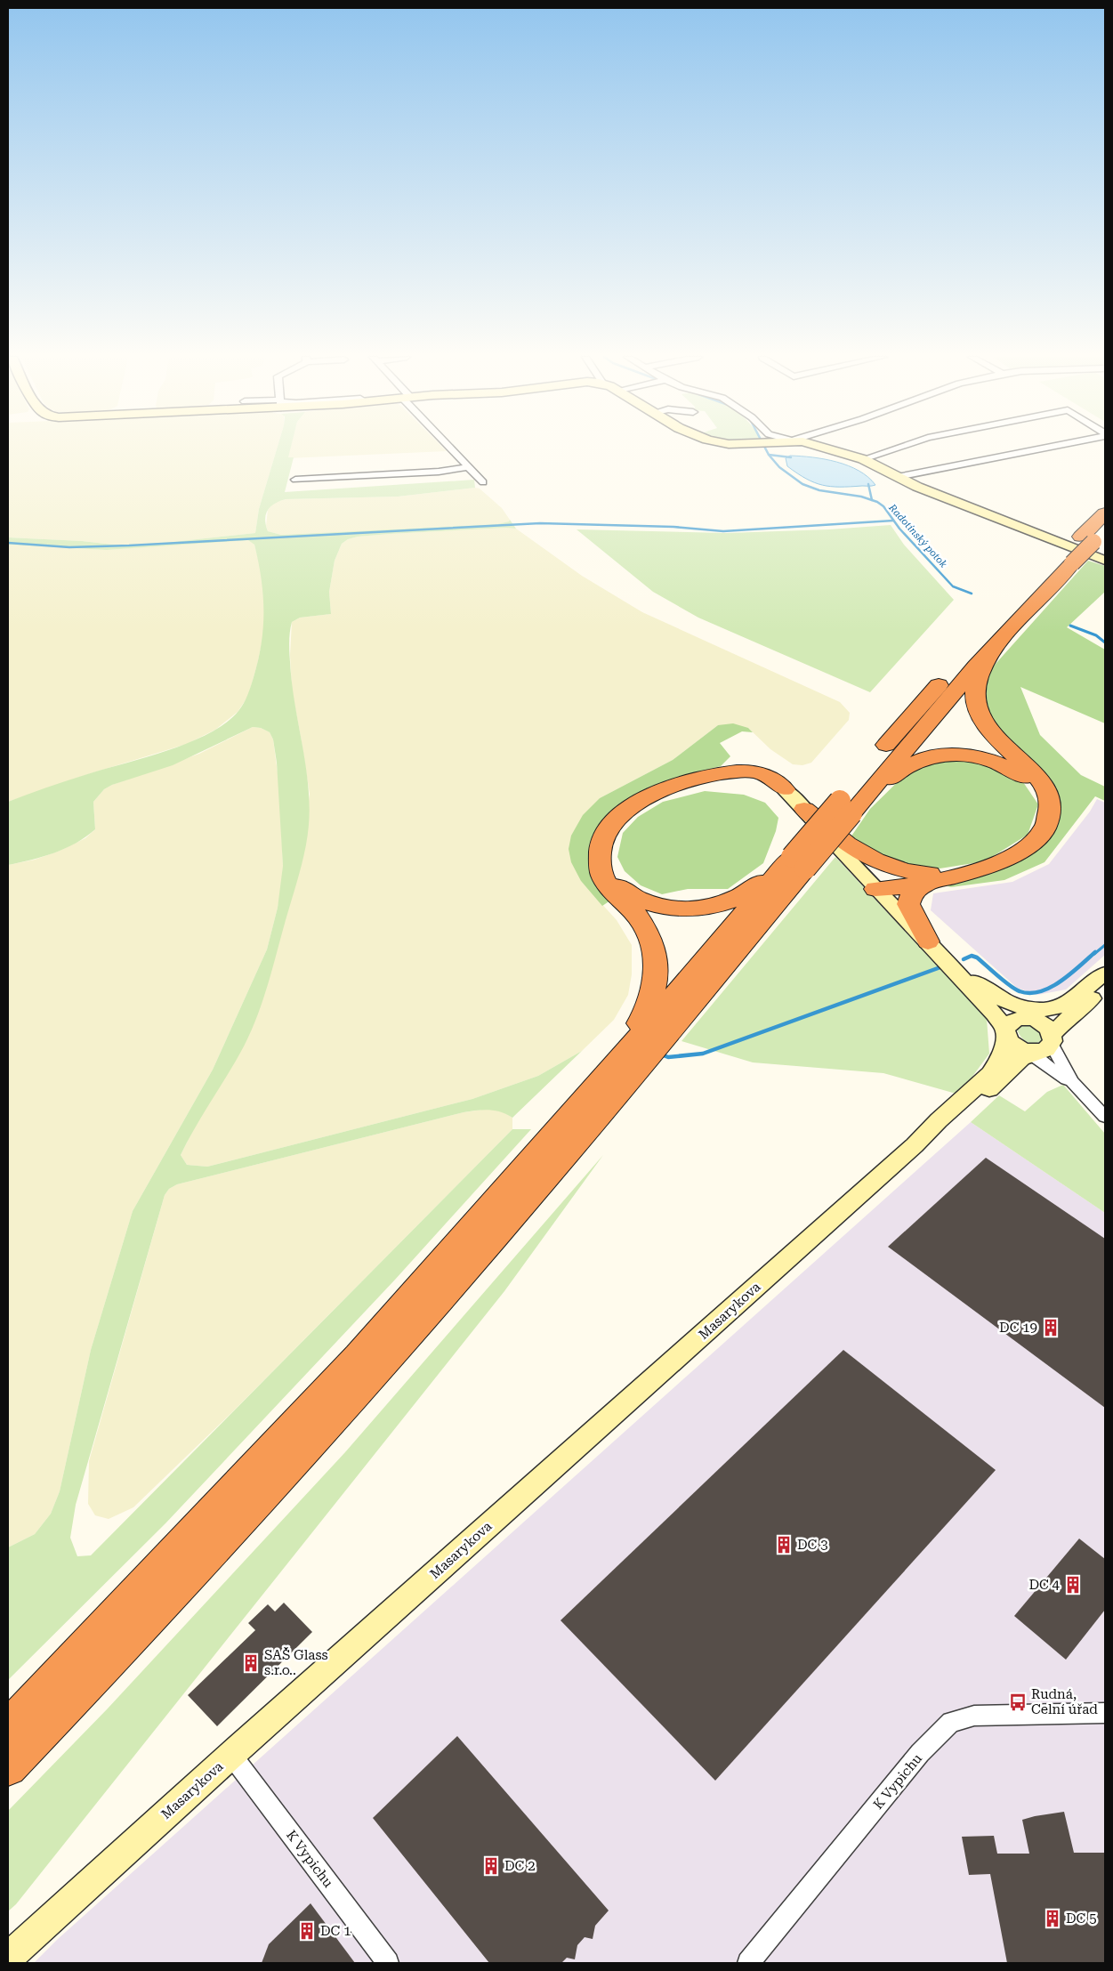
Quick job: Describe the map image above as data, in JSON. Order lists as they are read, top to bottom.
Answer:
{
  "streets": {
    "main road": ["Masarykova"],
    "street": ["K Vypichu"]
  },
  "crossings": [
    ["Masarykova", "K Vypichu"]
  ],
  "water": ["Radotínský potok"],
  "places": {
    "building": [
      "DC 19",
      "DC 3",
      "DC 4",
      "SAŠ Glass s.r.o..",
      "DC 2",
      "DC 5",
      "DC 1"
    ],
    "bus stop": ["Rudná, Celní úřad"]
  }
}
